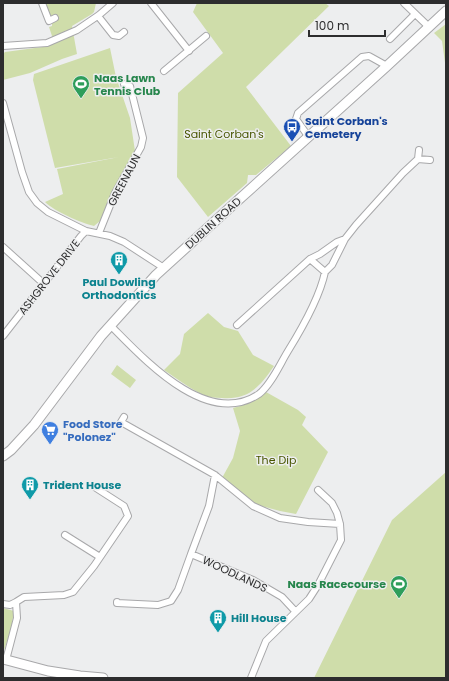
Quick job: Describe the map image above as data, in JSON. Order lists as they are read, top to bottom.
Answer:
{
  "streets": {
    "main road": ["DUBLIN ROAD"],
    "street": ["GREENAUN", "ASHGROVE DRIVE", "WOODLANDS"]
  },
  "crossings": [
    ["GREENAUN", "ASHGROVE DRIVE"],
    ["DUBLIN ROAD", "ASHGROVE DRIVE"]
  ],
  "parks": ["Saint Corban's", "The Dip"],
  "places": {
    "sports": ["Naas Lawn Tennis Club", "Naas Racecourse"],
    "bus stop": ["Saint Corban's Cemetery"],
    "building": ["Paul Dowling Orthodontics", "Trident House", "Hill House"],
    "supermarket": ["Food Store \"Polonez\""]
  },
  "scale_bar": "100 m"
}
